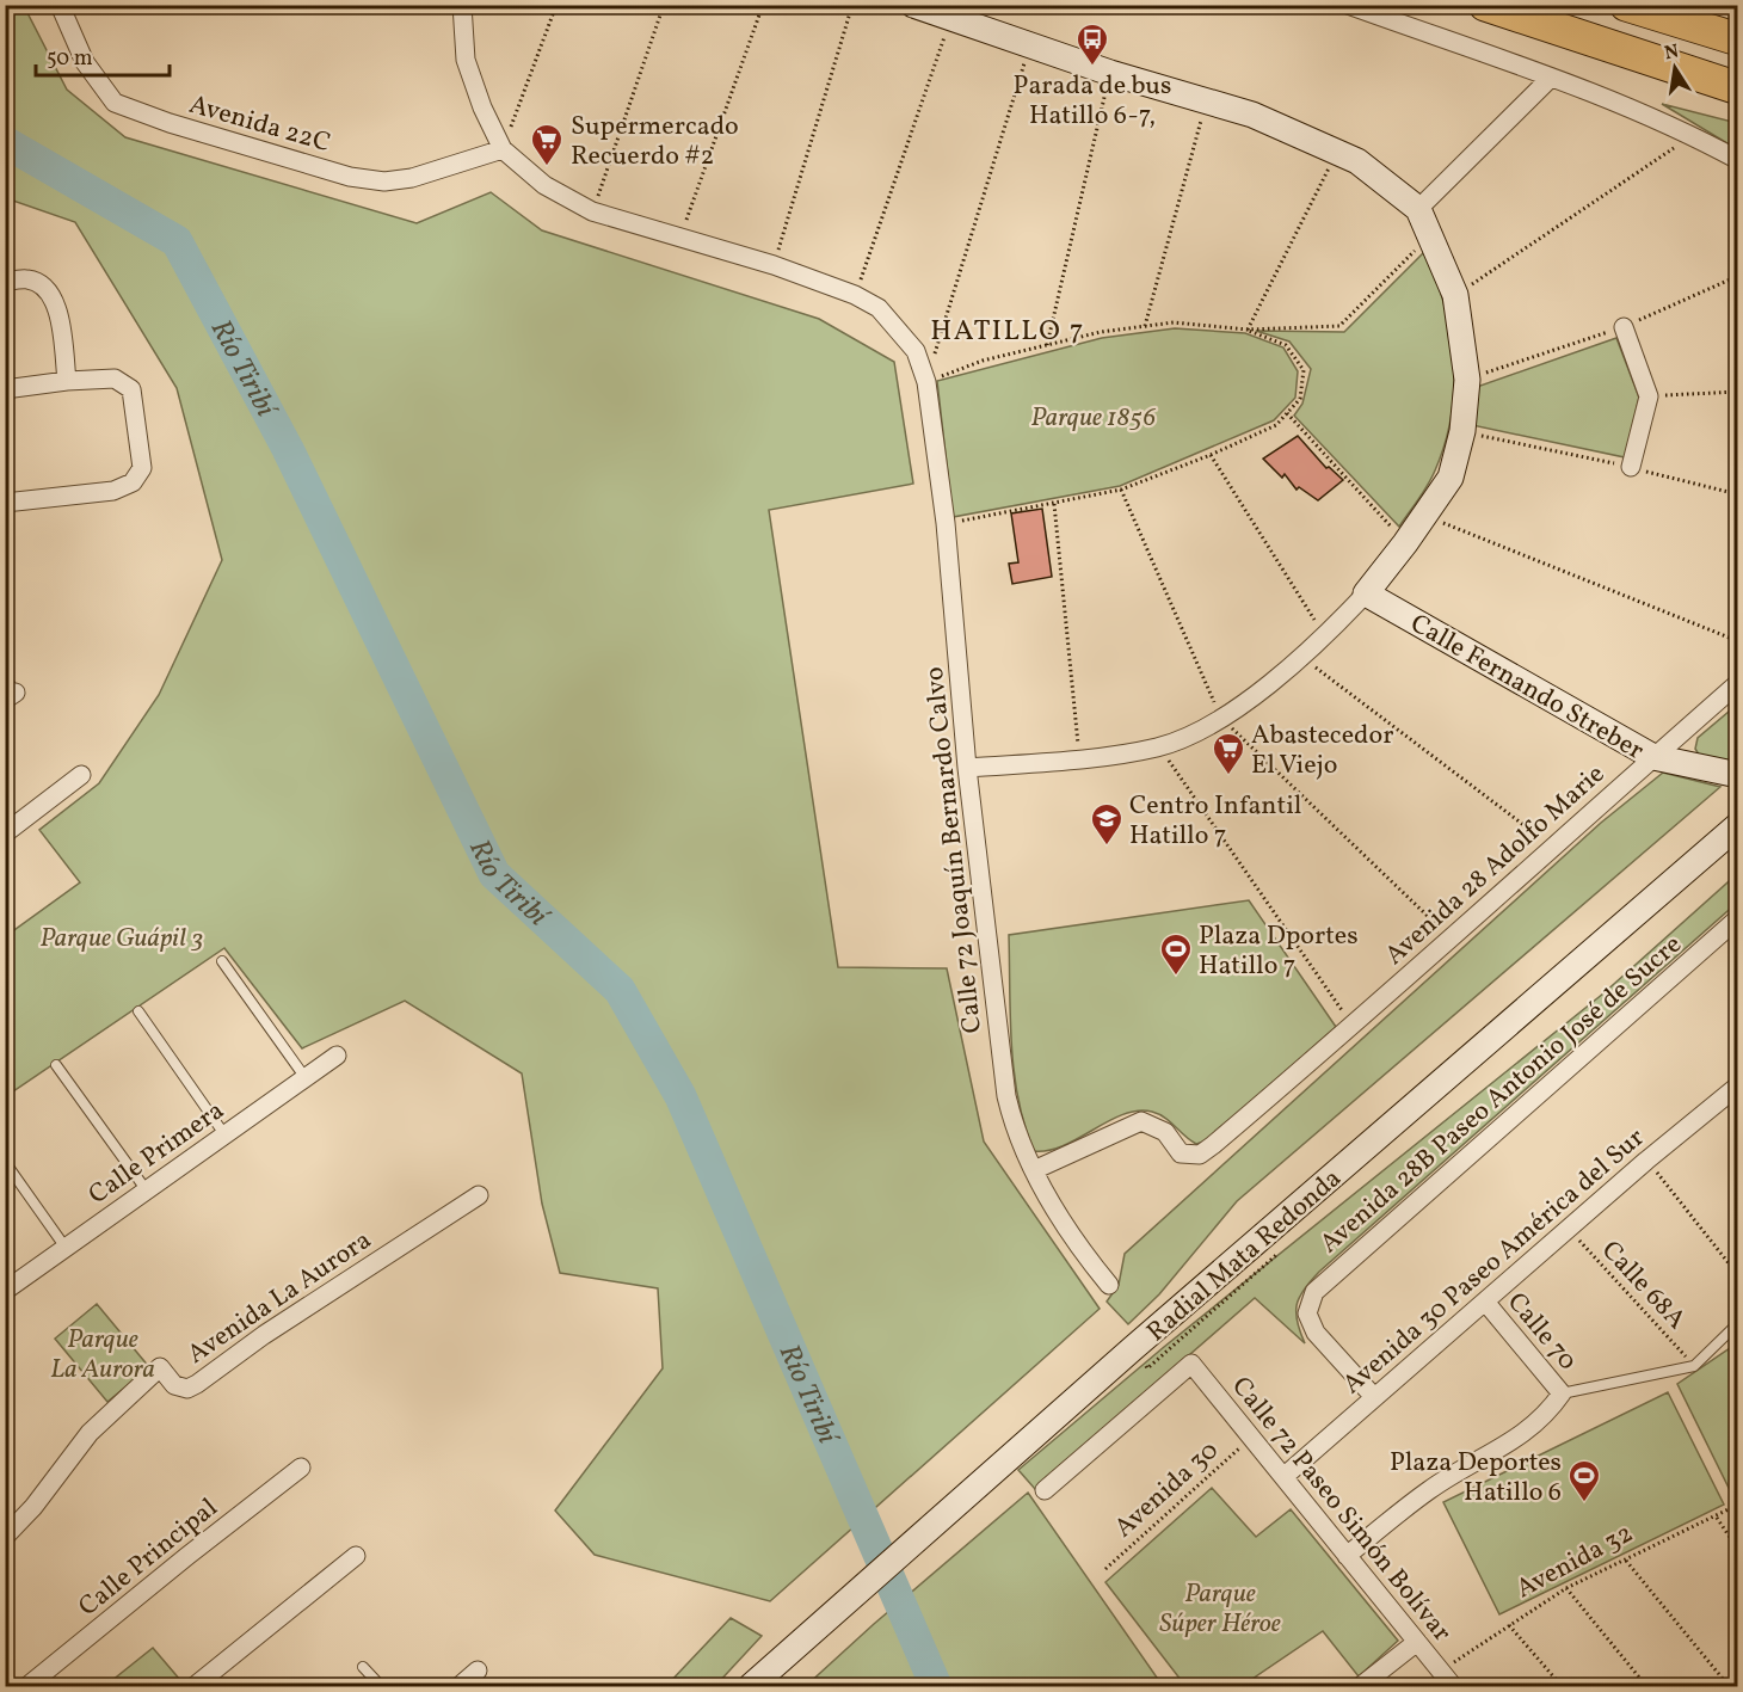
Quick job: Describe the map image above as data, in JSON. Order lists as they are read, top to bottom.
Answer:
{
  "streets": {
    "street": [
      "Avenida 22C",
      "Calle Fernando Streber",
      "Calle 72 Joaquín Bernardo Calvo",
      "Avenida 28 Adolfo Marie",
      "Avenida 28B Paseo Antonio José de Sucre",
      "Calle Primera",
      "Radial Mata Redonda",
      "Avenida 30 Paseo América del Sur",
      "Avenida La Aurora",
      "Calle 70",
      "Calle 72 Paseo Simón Bolívar",
      "Calle Principal"
    ],
    "path": ["Calle 68A", "Avenida 30", "Avenida 32"]
  },
  "crossings": [
    ["Avenida 22C", "Calle 72 Joaquín Bernardo Calvo"],
    ["Calle Fernando Streber", "Avenida 28 Adolfo Marie"],
    ["Calle 72 Joaquín Bernardo Calvo", "Avenida 28 Adolfo Marie"],
    ["Avenida 28B Paseo Antonio José de Sucre", "Avenida 30 Paseo América del Sur"],
    ["Avenida 30 Paseo América del Sur", "Calle 68A"],
    ["Avenida 30 Paseo América del Sur", "Calle 70"],
    ["Avenida 30 Paseo América del Sur", "Calle 72 Paseo Simón Bolívar"],
    ["Avenida 30", "Calle 72 Paseo Simón Bolívar"],
    ["Calle 72 Paseo Simón Bolívar", "Avenida 32"]
  ],
  "districts": ["HATILLO 7"],
  "water": ["Río Tiribí"],
  "parks": [
    "Parque 1856",
    "Parque Guápil 3",
    "Parque La Aurora",
    "Parque Súper Héroe"
  ],
  "places": {
    "bus stop": ["Parada de bus Hatillo 6-7,"],
    "supermarket": ["Supermercado Recuerdo #2", "Abastecedor El Viejo"],
    "school or university": ["Centro Infantil Hatillo 7"],
    "sports": ["Plaza Dportes Hatillo 7", "Plaza Deportes Hatillo 6"]
  },
  "scale_bar": "50 m",
  "north": "top"
}
